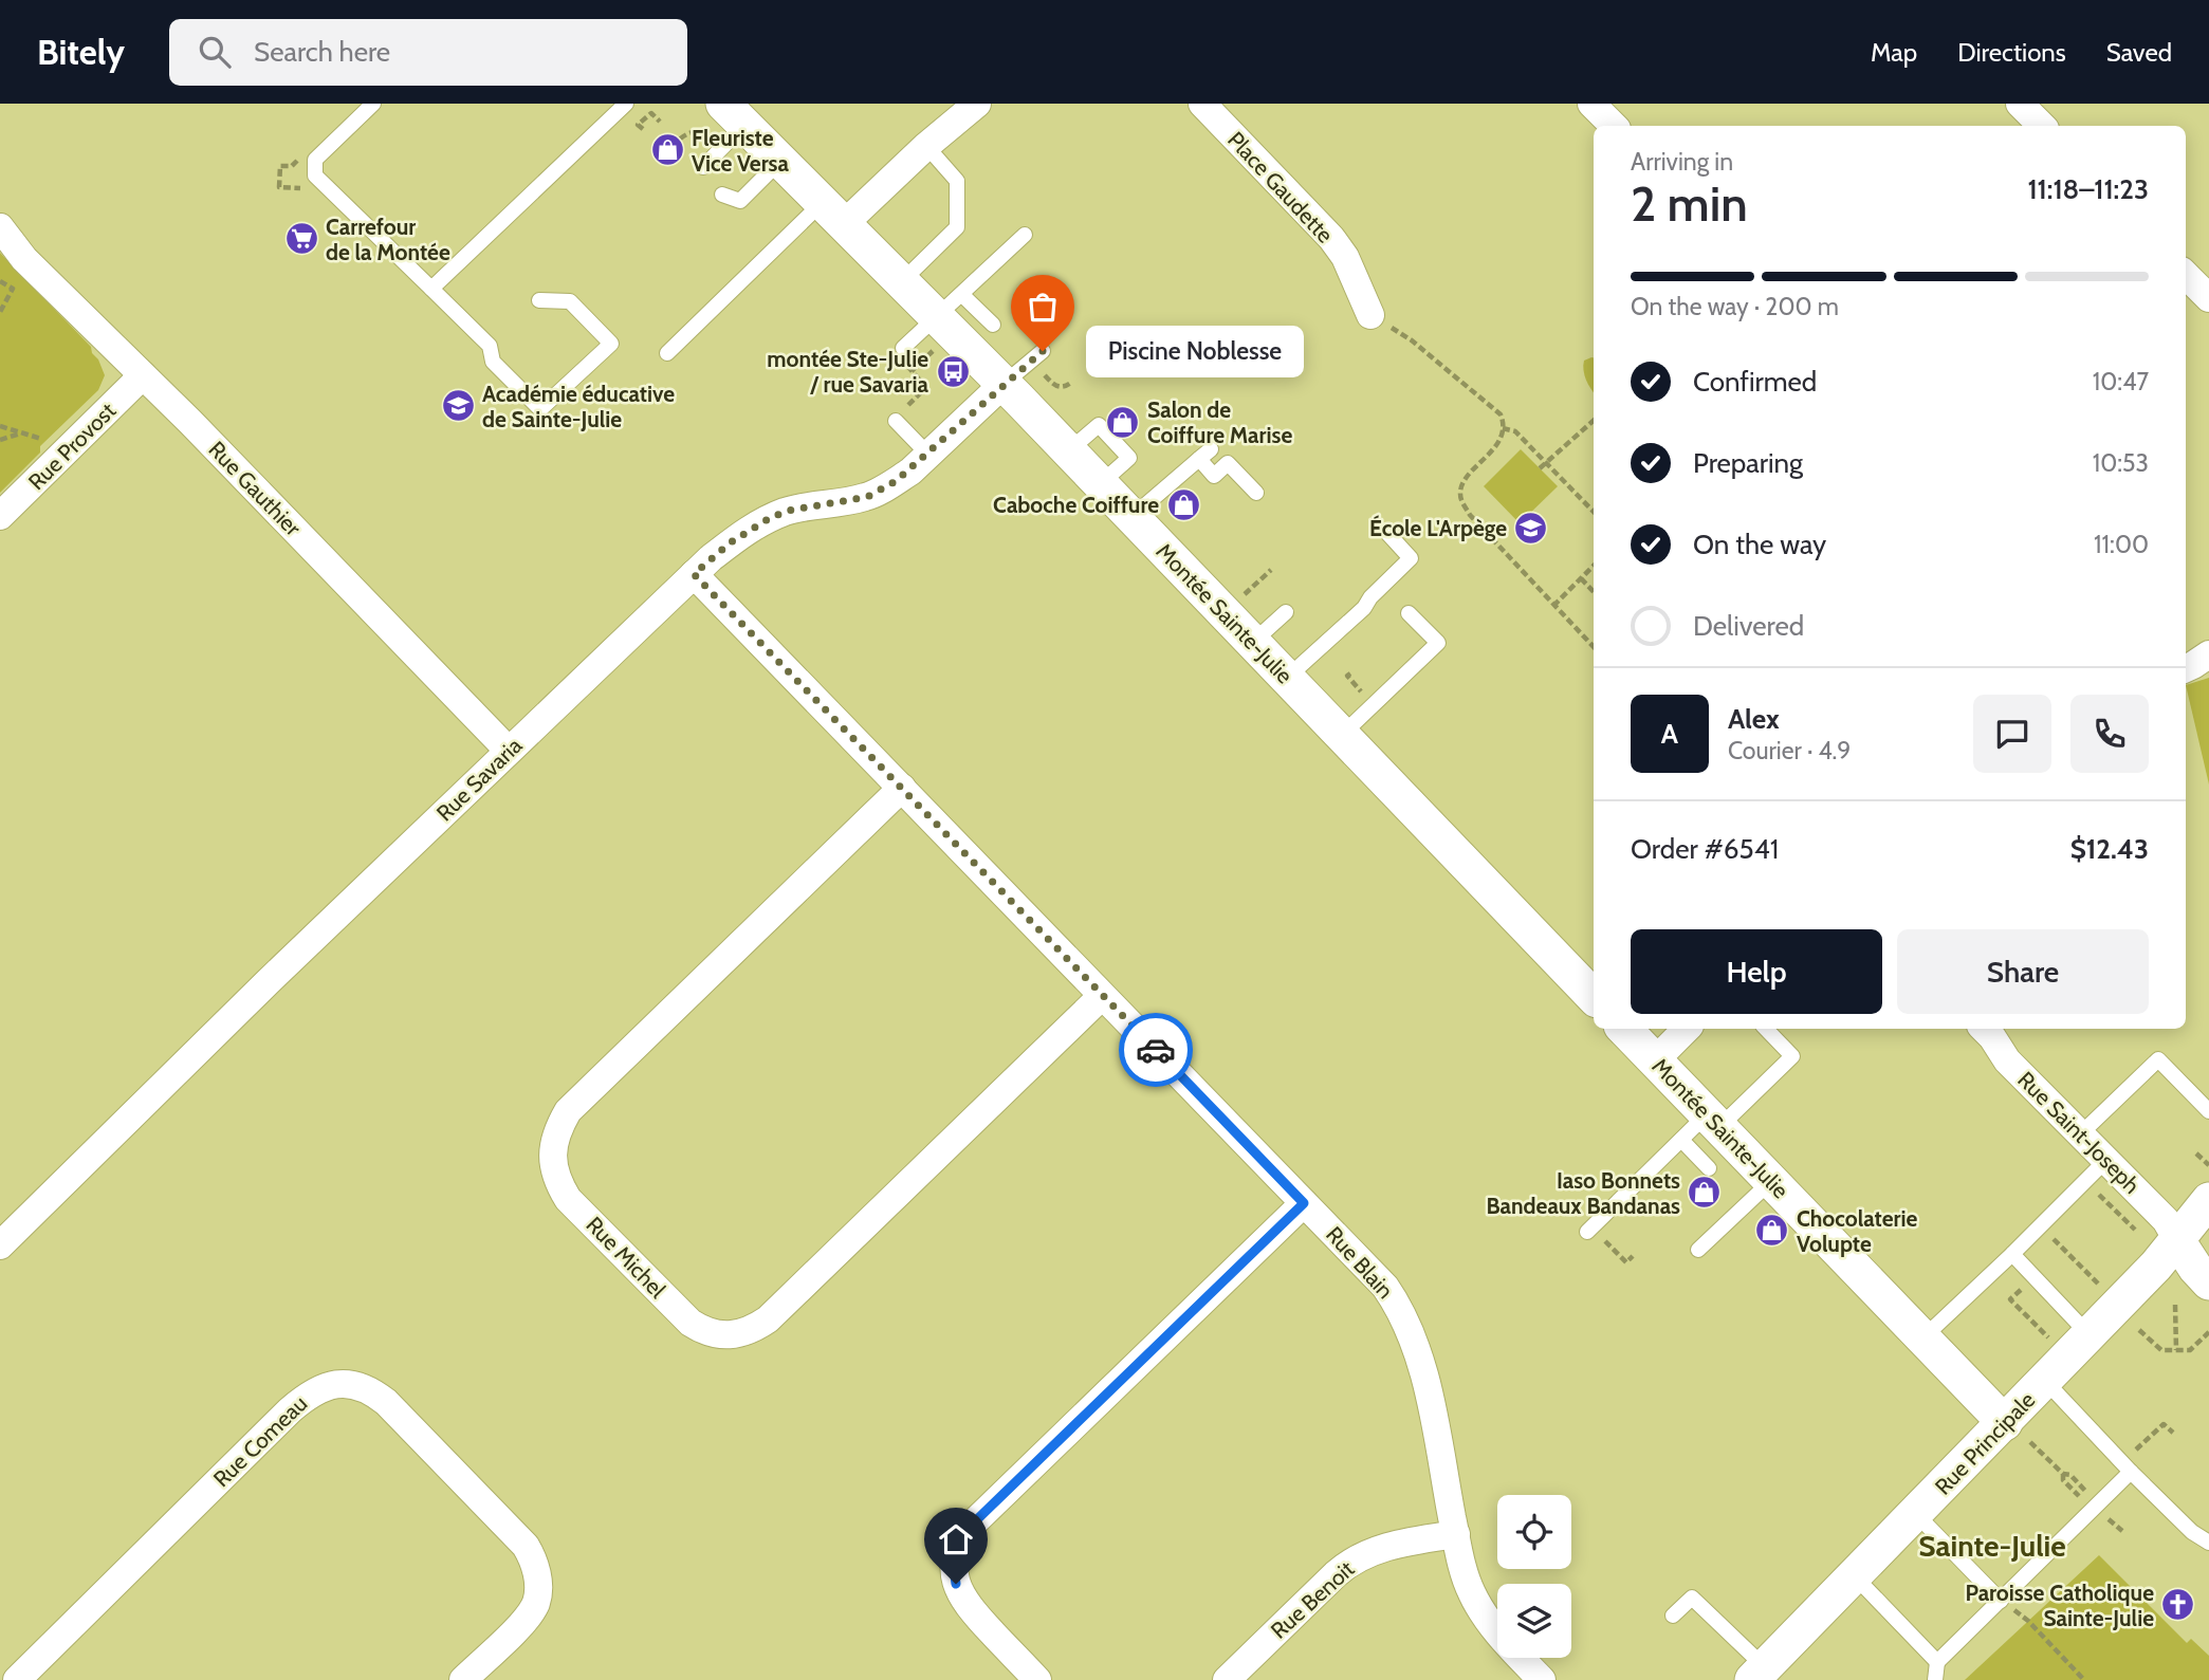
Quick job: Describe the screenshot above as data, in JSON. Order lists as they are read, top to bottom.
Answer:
{
  "streets": {
    "street": [
      "Place Gaudette",
      "Rue Provost",
      "Rue Gauthier",
      "Montée Sainte-Julie",
      "Rue Savaria",
      "Rue Saint-Joseph",
      "Rue Michel",
      "Rue Blain",
      "Rue Comeau",
      "Rue Principale",
      "Rue Benoit"
    ]
  },
  "crossings": [
    ["Rue Provost", "Rue Gauthier"],
    ["Rue Gauthier", "Rue Savaria"],
    ["Montée Sainte-Julie", "Rue Savaria"],
    ["Montée Sainte-Julie", "Rue Principale"],
    ["Rue Savaria", "Rue Blain"],
    ["Rue Saint-Joseph", "Rue Principale"],
    ["Rue Michel", "Rue Blain"],
    ["Rue Blain", "Rue Benoit"]
  ],
  "districts": ["Sainte-Julie"],
  "places": {
    "shop": [
      "Fleuriste Vice Versa",
      "Salon de Coiffure Marise",
      "Caboche Coiffure",
      "Iaso Bonnets Bandeaux Bandanas",
      "Chocolaterie Volupte"
    ],
    "supermarket": ["Carrefour de la Montée"],
    "other": ["Piscine Noblesse"],
    "bus stop": ["montée Ste-Julie / rue Savaria"],
    "school or university": ["Académie éducative de Sainte-Julie", "École L'Arpège"],
    "church": ["Paroisse Catholique Sainte-Julie"]
  },
  "page": {
    "header": "Bitely",
    "search": "Search here",
    "nav": ["Map", "Directions", "Saved"],
    "heading": ["2 min", "Arriving in", "11:18–11:23"],
    "panel": [
      "Alex",
      "Courier · 4.9",
      "Order #6541",
      "$12.43"
    ],
    "bar": "On the way · 200 m",
    "bubble": "Piscine Noblesse",
    "list": [
      ["Confirmed", "10:47"],
      ["Preparing", "10:53"],
      ["On the way", "11:00"],
      "Delivered"
    ],
    "round": "A",
    "buttons": ["Help", "Share"]
  }
}
